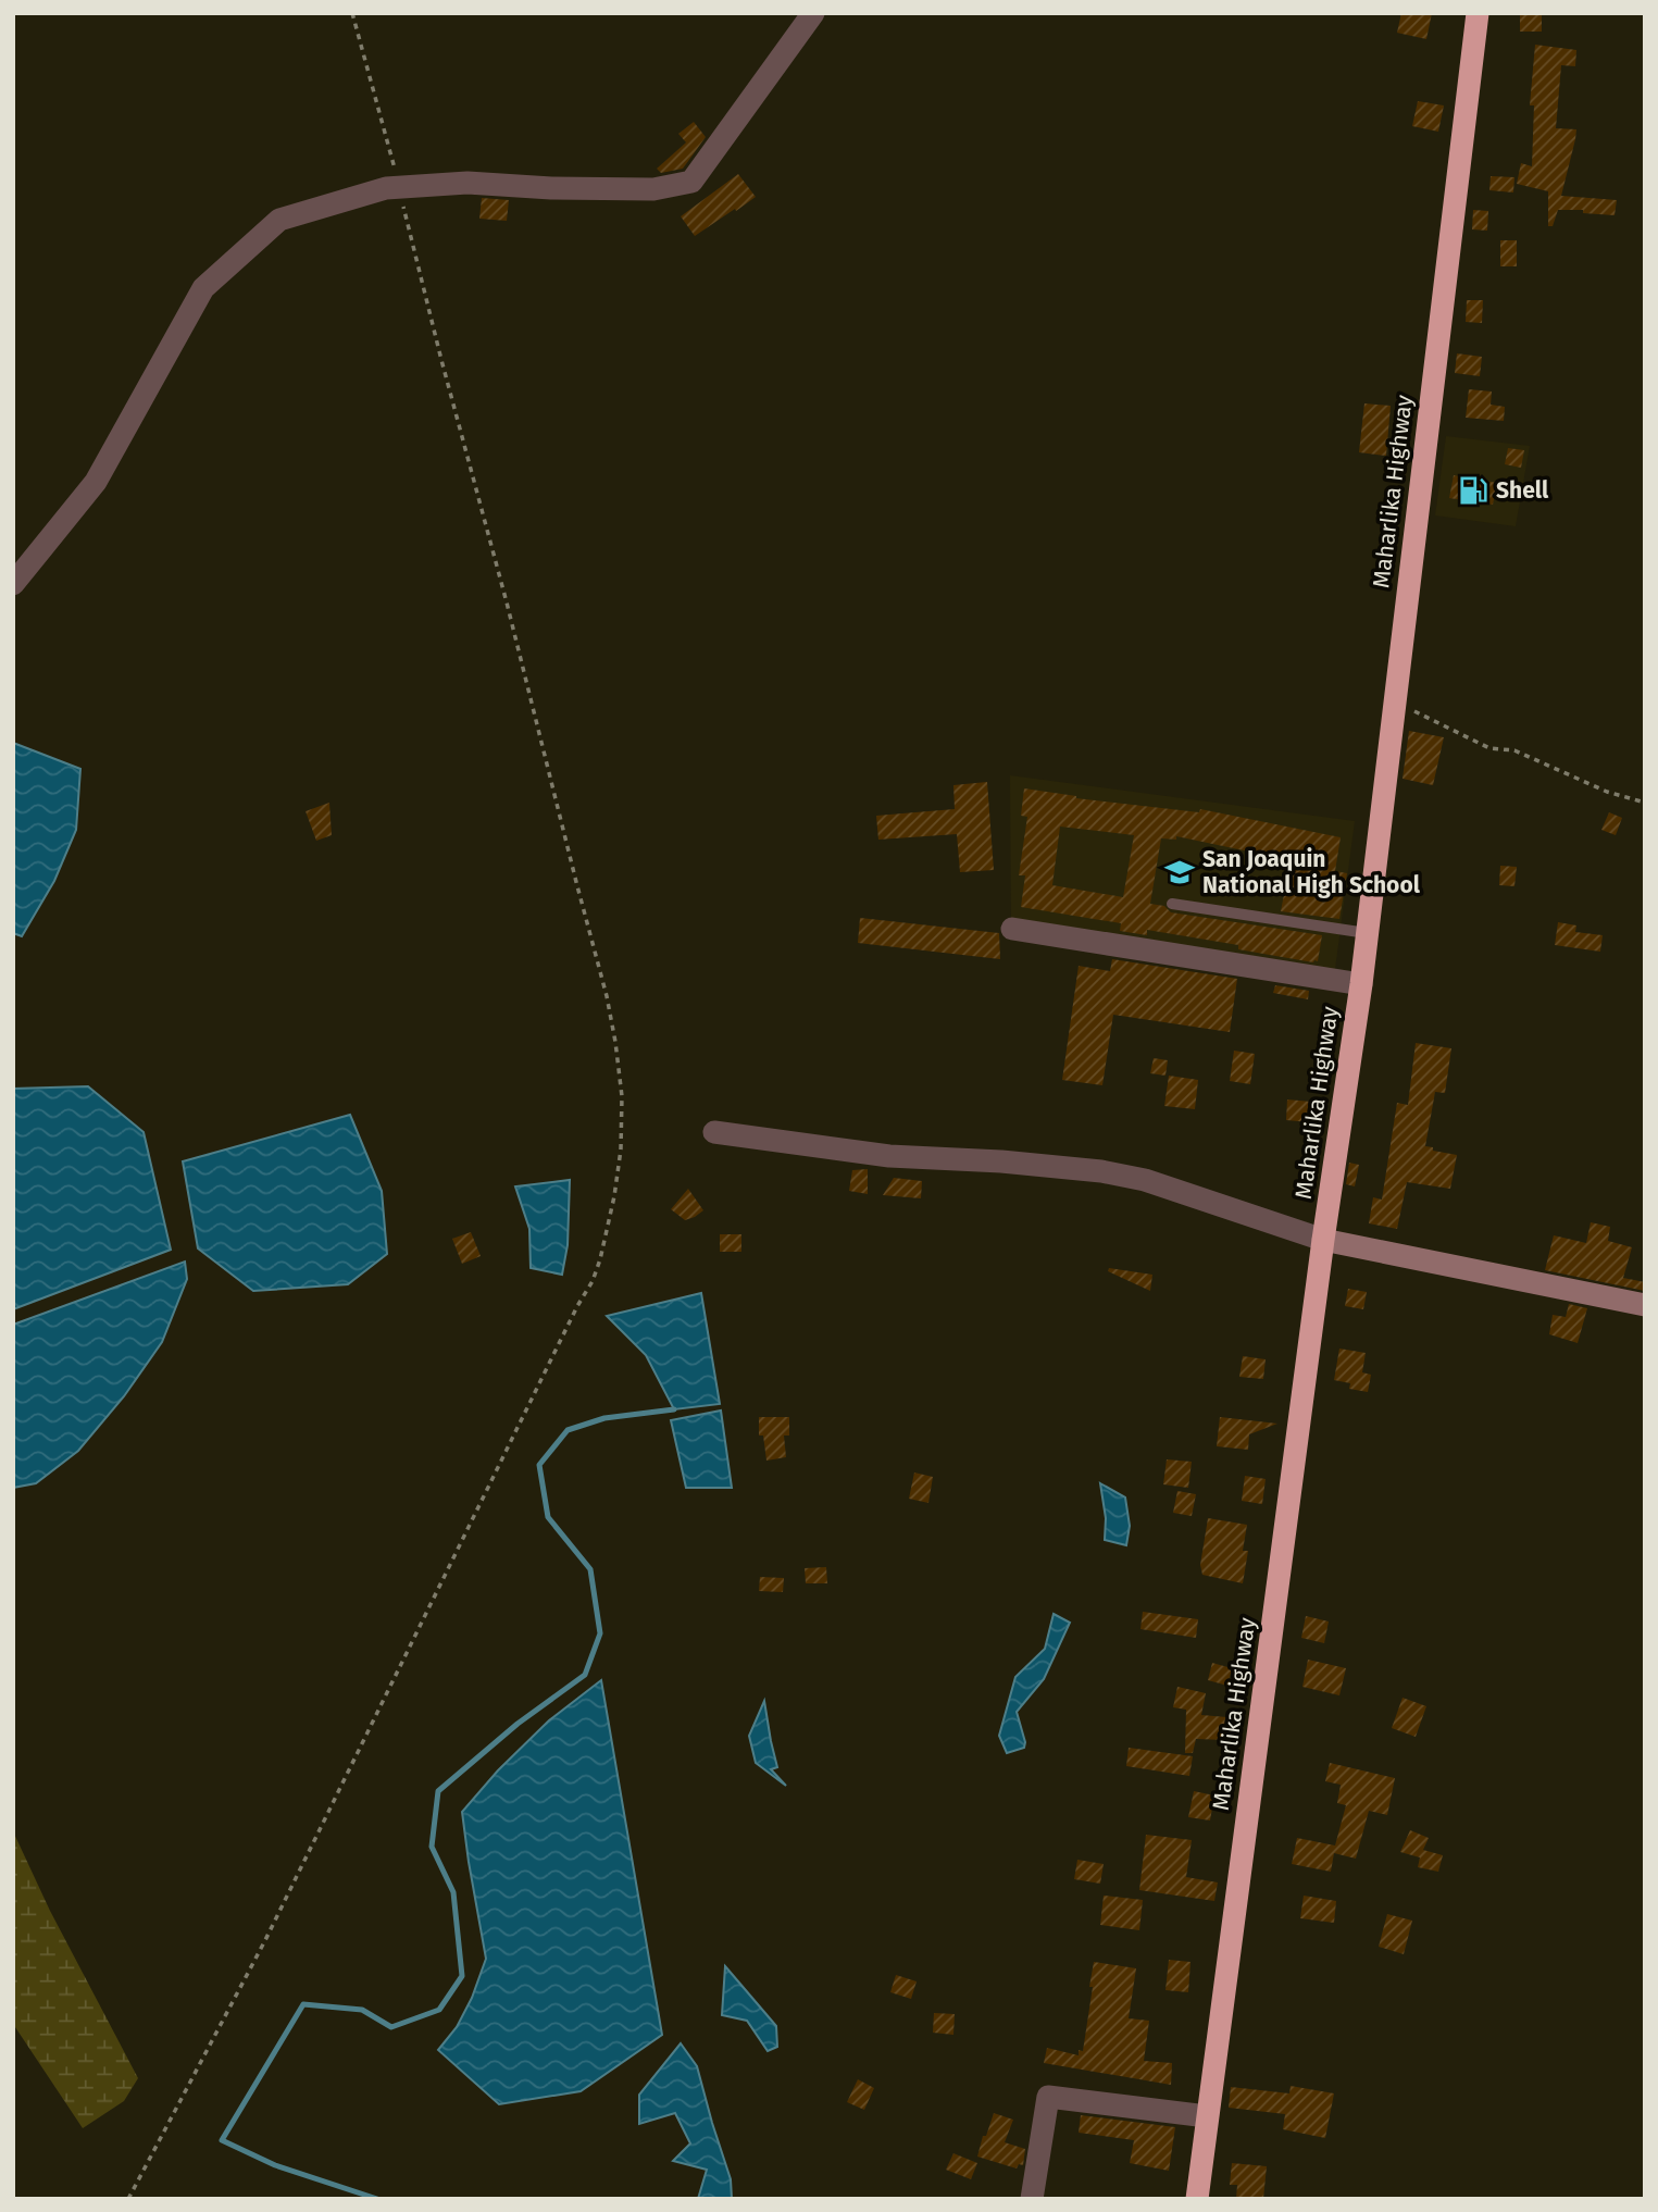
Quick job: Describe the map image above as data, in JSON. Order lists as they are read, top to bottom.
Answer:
{
  "streets": {
    "highway": ["Maharlika Highway"]
  },
  "places": {
    "fuel station": ["Shell"],
    "school or university": ["San Joaquin National High School"]
  }
}
